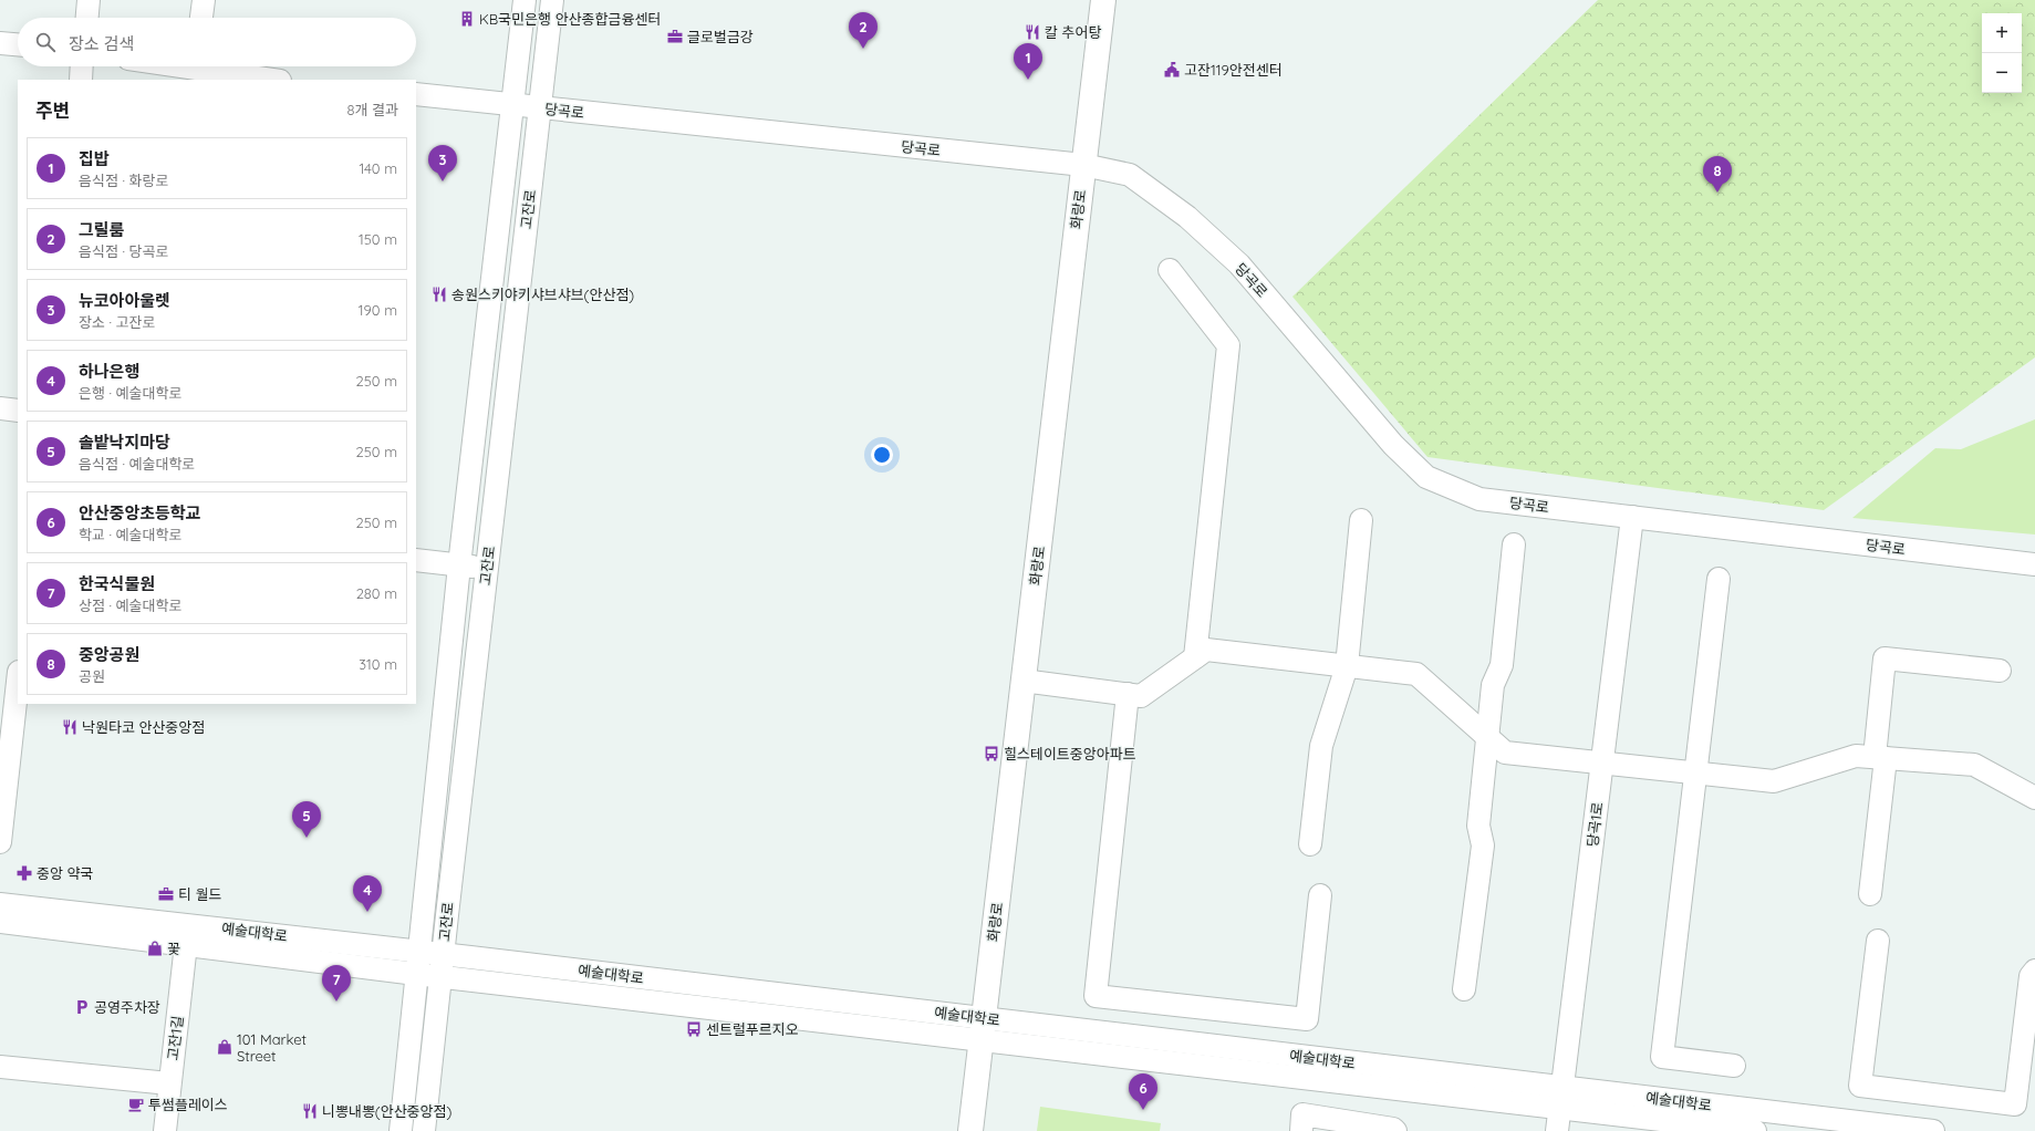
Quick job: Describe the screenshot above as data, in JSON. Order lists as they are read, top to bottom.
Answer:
{
  "streets": {
    "main road": ["화랑로"],
    "street": [
      "당곡로",
      "고잔로",
      "당곡1로",
      "예술대학로",
      "고잔1길"
    ]
  },
  "crossings": [
    ["당곡로", "고잔로"],
    ["당곡로", "화랑로"],
    ["당곡로", "당곡1로"],
    ["고잔로", "예술대학로"],
    ["화랑로", "예술대학로"],
    ["당곡1로", "예술대학로"],
    ["예술대학로", "고잔1길"]
  ],
  "places": {
    "building": ["KB국민은행 안산종합금융센터"],
    "restaurant": [
      "칼 추어탕",
      "송원스키야키샤브샤브(안산점)",
      "낙원타코 안산중앙점",
      "니뽕내뽕(안산중앙점)"
    ],
    "office": ["글로벌금강", "티 월드"],
    "public building": ["고잔119안전센터"],
    "bus stop": ["힐스테이트중앙아파트", "센트럴푸르지오"],
    "pharmacy": ["중앙 약국"],
    "shop": ["꽃", "101 Market Street"],
    "parking": ["공영주차장"],
    "cafe": ["투썸플레이스"]
  },
  "page": {
    "pins": [
      "2",
      "1",
      "3",
      "8",
      "5",
      "4",
      "7",
      "6"
    ],
    "map_buttons": ["+", "−"],
    "search": "장소 검색",
    "heading": ["주변", "8개 결과"],
    "list": [
      {
        "mark": "1",
        "name": "집밥",
        "note": "음식점 · 화랑로",
        "value": "140 m"
      },
      {
        "mark": "2",
        "name": "그릴룸",
        "note": "음식점 · 당곡로",
        "value": "150 m"
      },
      {
        "mark": "3",
        "name": "뉴코아아울렛",
        "note": "장소 · 고잔로",
        "value": "190 m"
      },
      {
        "mark": "4",
        "name": "하나은행",
        "note": "은행 · 예술대학로",
        "value": "250 m"
      },
      {
        "mark": "5",
        "name": "솔밭낙지마당",
        "note": "음식점 · 예술대학로",
        "value": "250 m"
      },
      {
        "mark": "6",
        "name": "안산중앙초등학교",
        "note": "학교 · 예술대학로",
        "value": "250 m"
      },
      {
        "mark": "7",
        "name": "한국식물원",
        "note": "상점 · 예술대학로",
        "value": "280 m"
      },
      {
        "mark": "8",
        "name": "중앙공원",
        "note": "공원",
        "value": "310 m"
      }
    ]
  }
}
